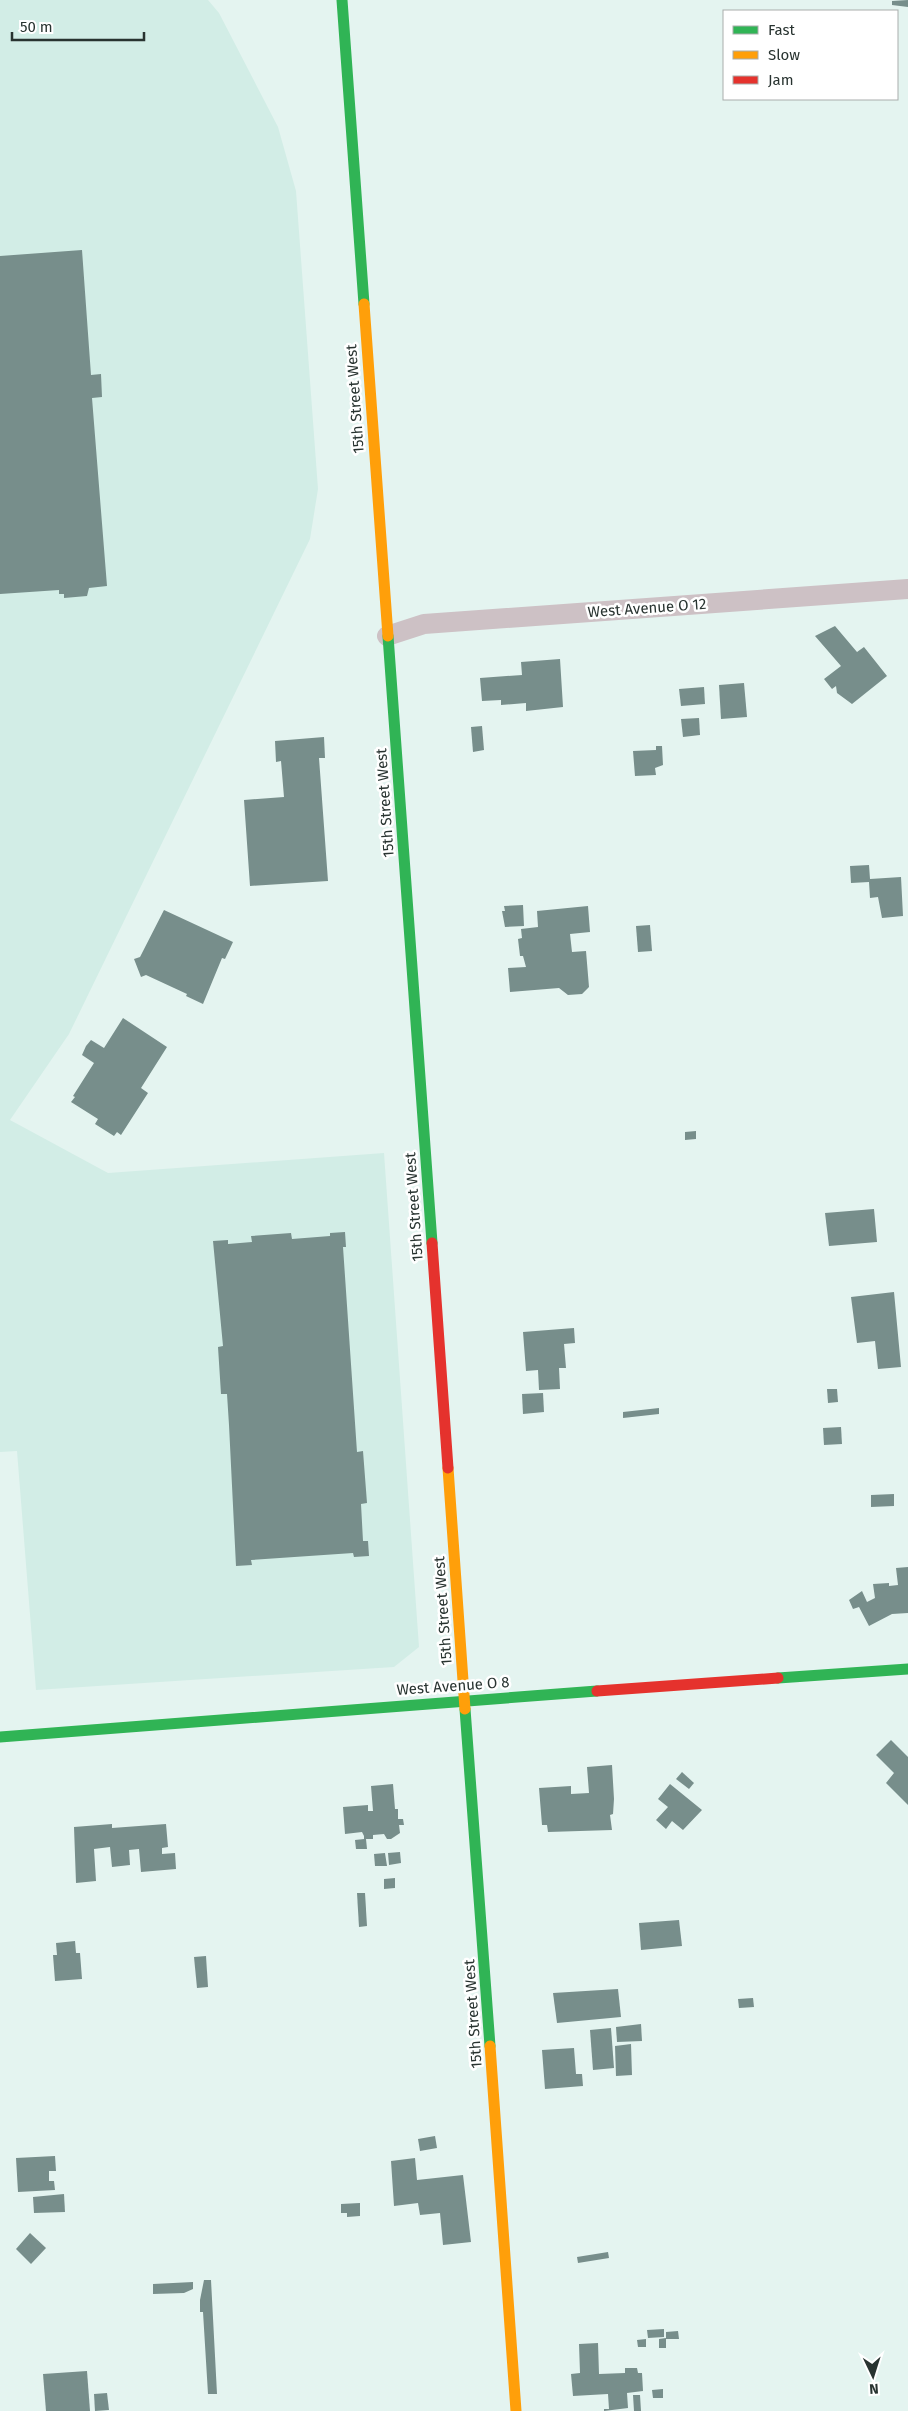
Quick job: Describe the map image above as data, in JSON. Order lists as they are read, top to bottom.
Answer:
{
  "streets": {
    "street": ["15th Street West", "West Avenue O 12", "West Avenue O 8"]
  },
  "crossings": [
    ["15th Street West", "West Avenue O 12"],
    ["15th Street West", "West Avenue O 8"]
  ],
  "legend": ["Fast", "Slow", "Jam"],
  "scale_bar": "50 m",
  "north": "bottom"
}
